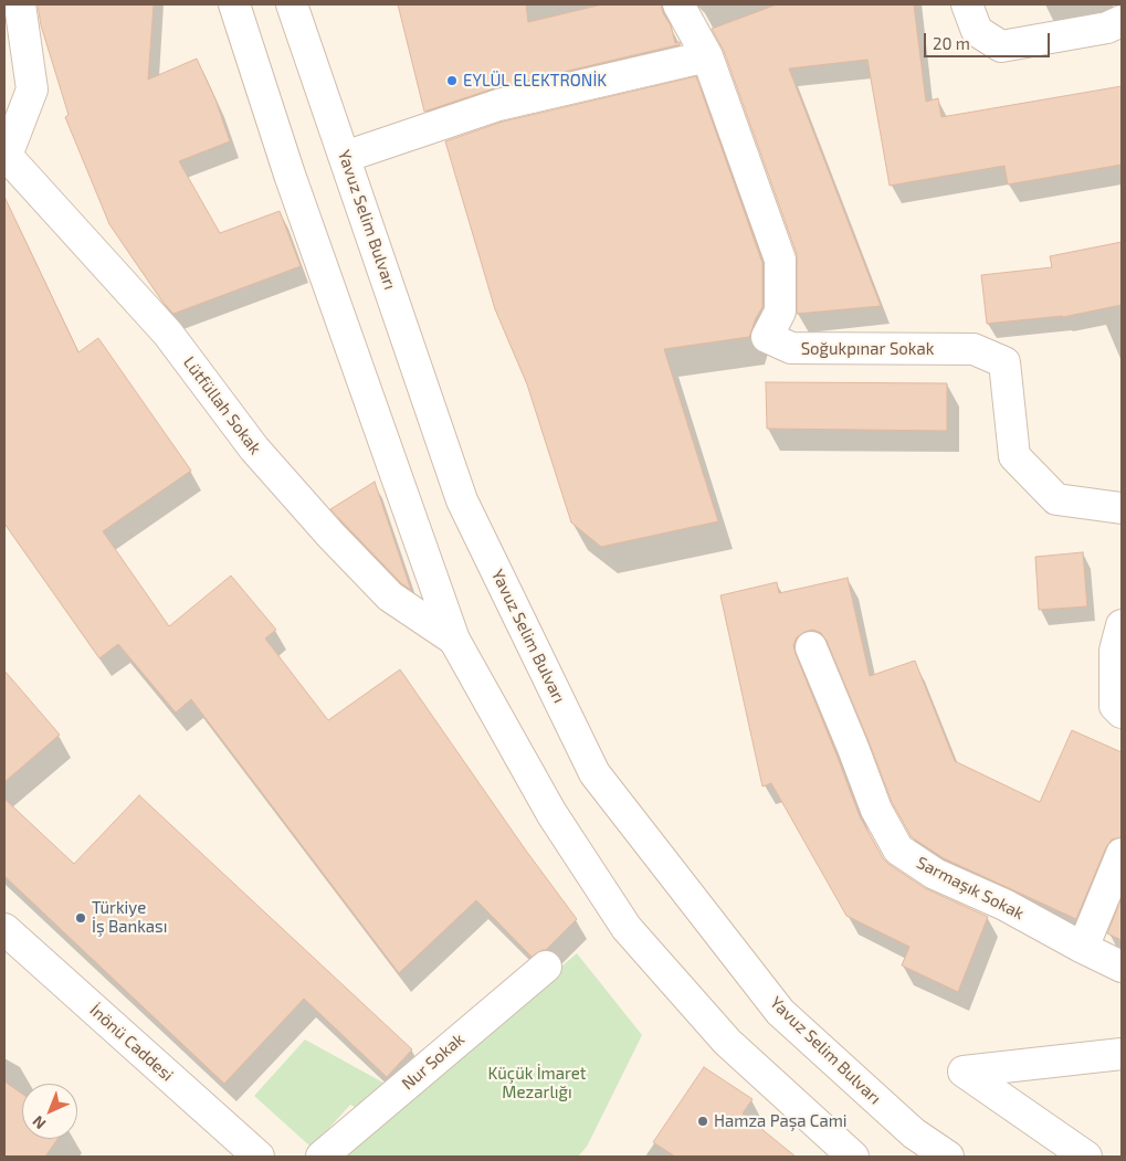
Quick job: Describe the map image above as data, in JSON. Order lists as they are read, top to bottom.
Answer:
{
  "streets": {
    "street": [
      "Yavuz Selim Bulvarı",
      "Soğukpınar Sokak",
      "Lütfüllah Sokak",
      "Sarmaşık Sokak",
      "İnönü Caddesi",
      "Nur Sokak"
    ]
  },
  "parks": ["Küçük İmaret Mezarlığı"],
  "places": ["EYLÜL ELEKTRONİK", "Türkiye İş Bankası", "Hamza Paşa Cami"],
  "scale_bar": "20 m",
  "north": "bottom left"
}
